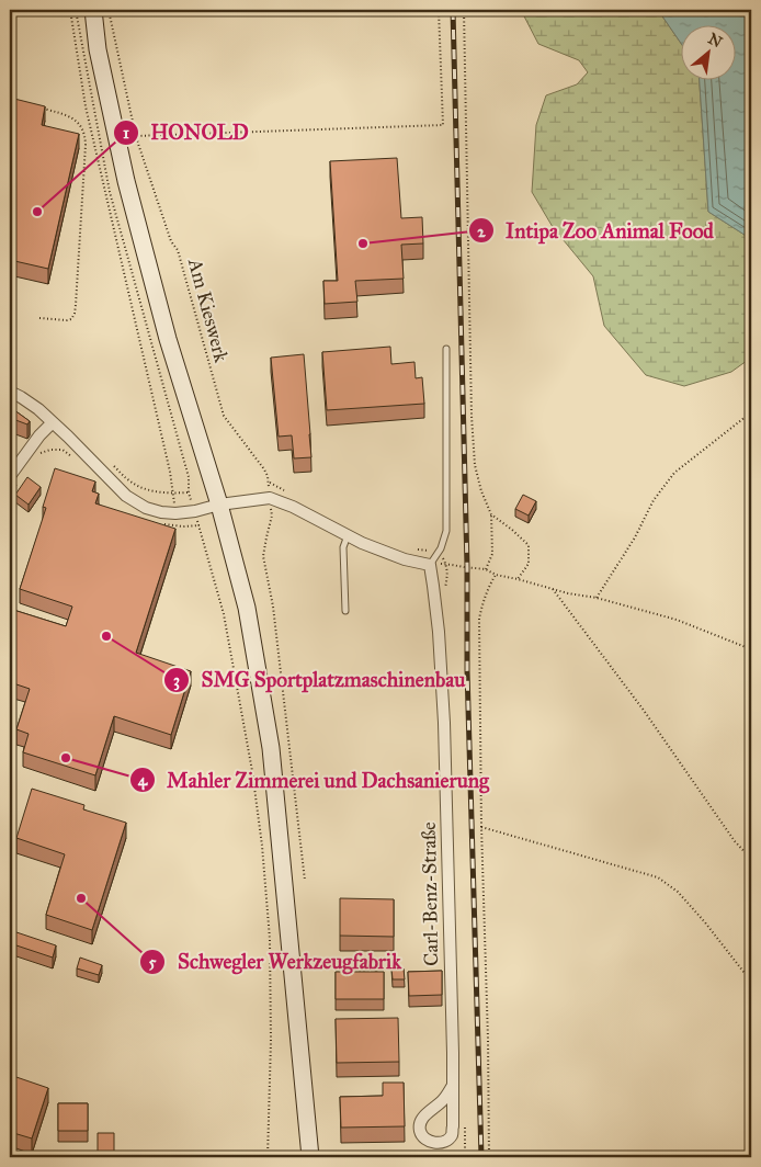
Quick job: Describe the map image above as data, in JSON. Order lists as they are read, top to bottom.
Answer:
{
  "streets": {
    "street": ["Carl-Benz-Straße"],
    "path": ["Am Kieswerk"]
  },
  "places": [
    "HONOLD",
    "Intipa Zoo Animal Food",
    "SMG Sportplatzmaschinenbau",
    "Mahler Zimmerei und Dachsanierung",
    "Schwegler Werkzeugfabrik"
  ],
  "north": "top right"
}
